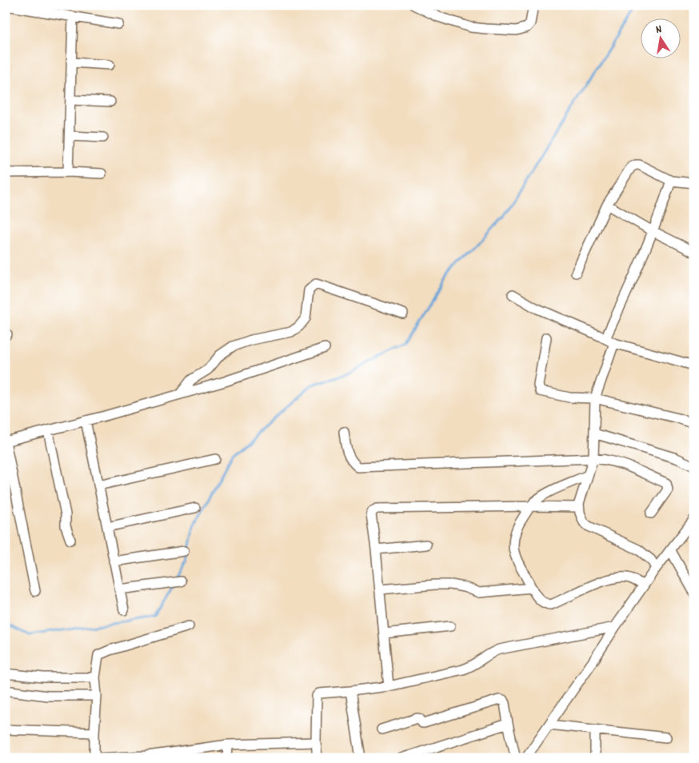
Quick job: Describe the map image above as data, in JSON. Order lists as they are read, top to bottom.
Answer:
{
  "north": "top"
}
